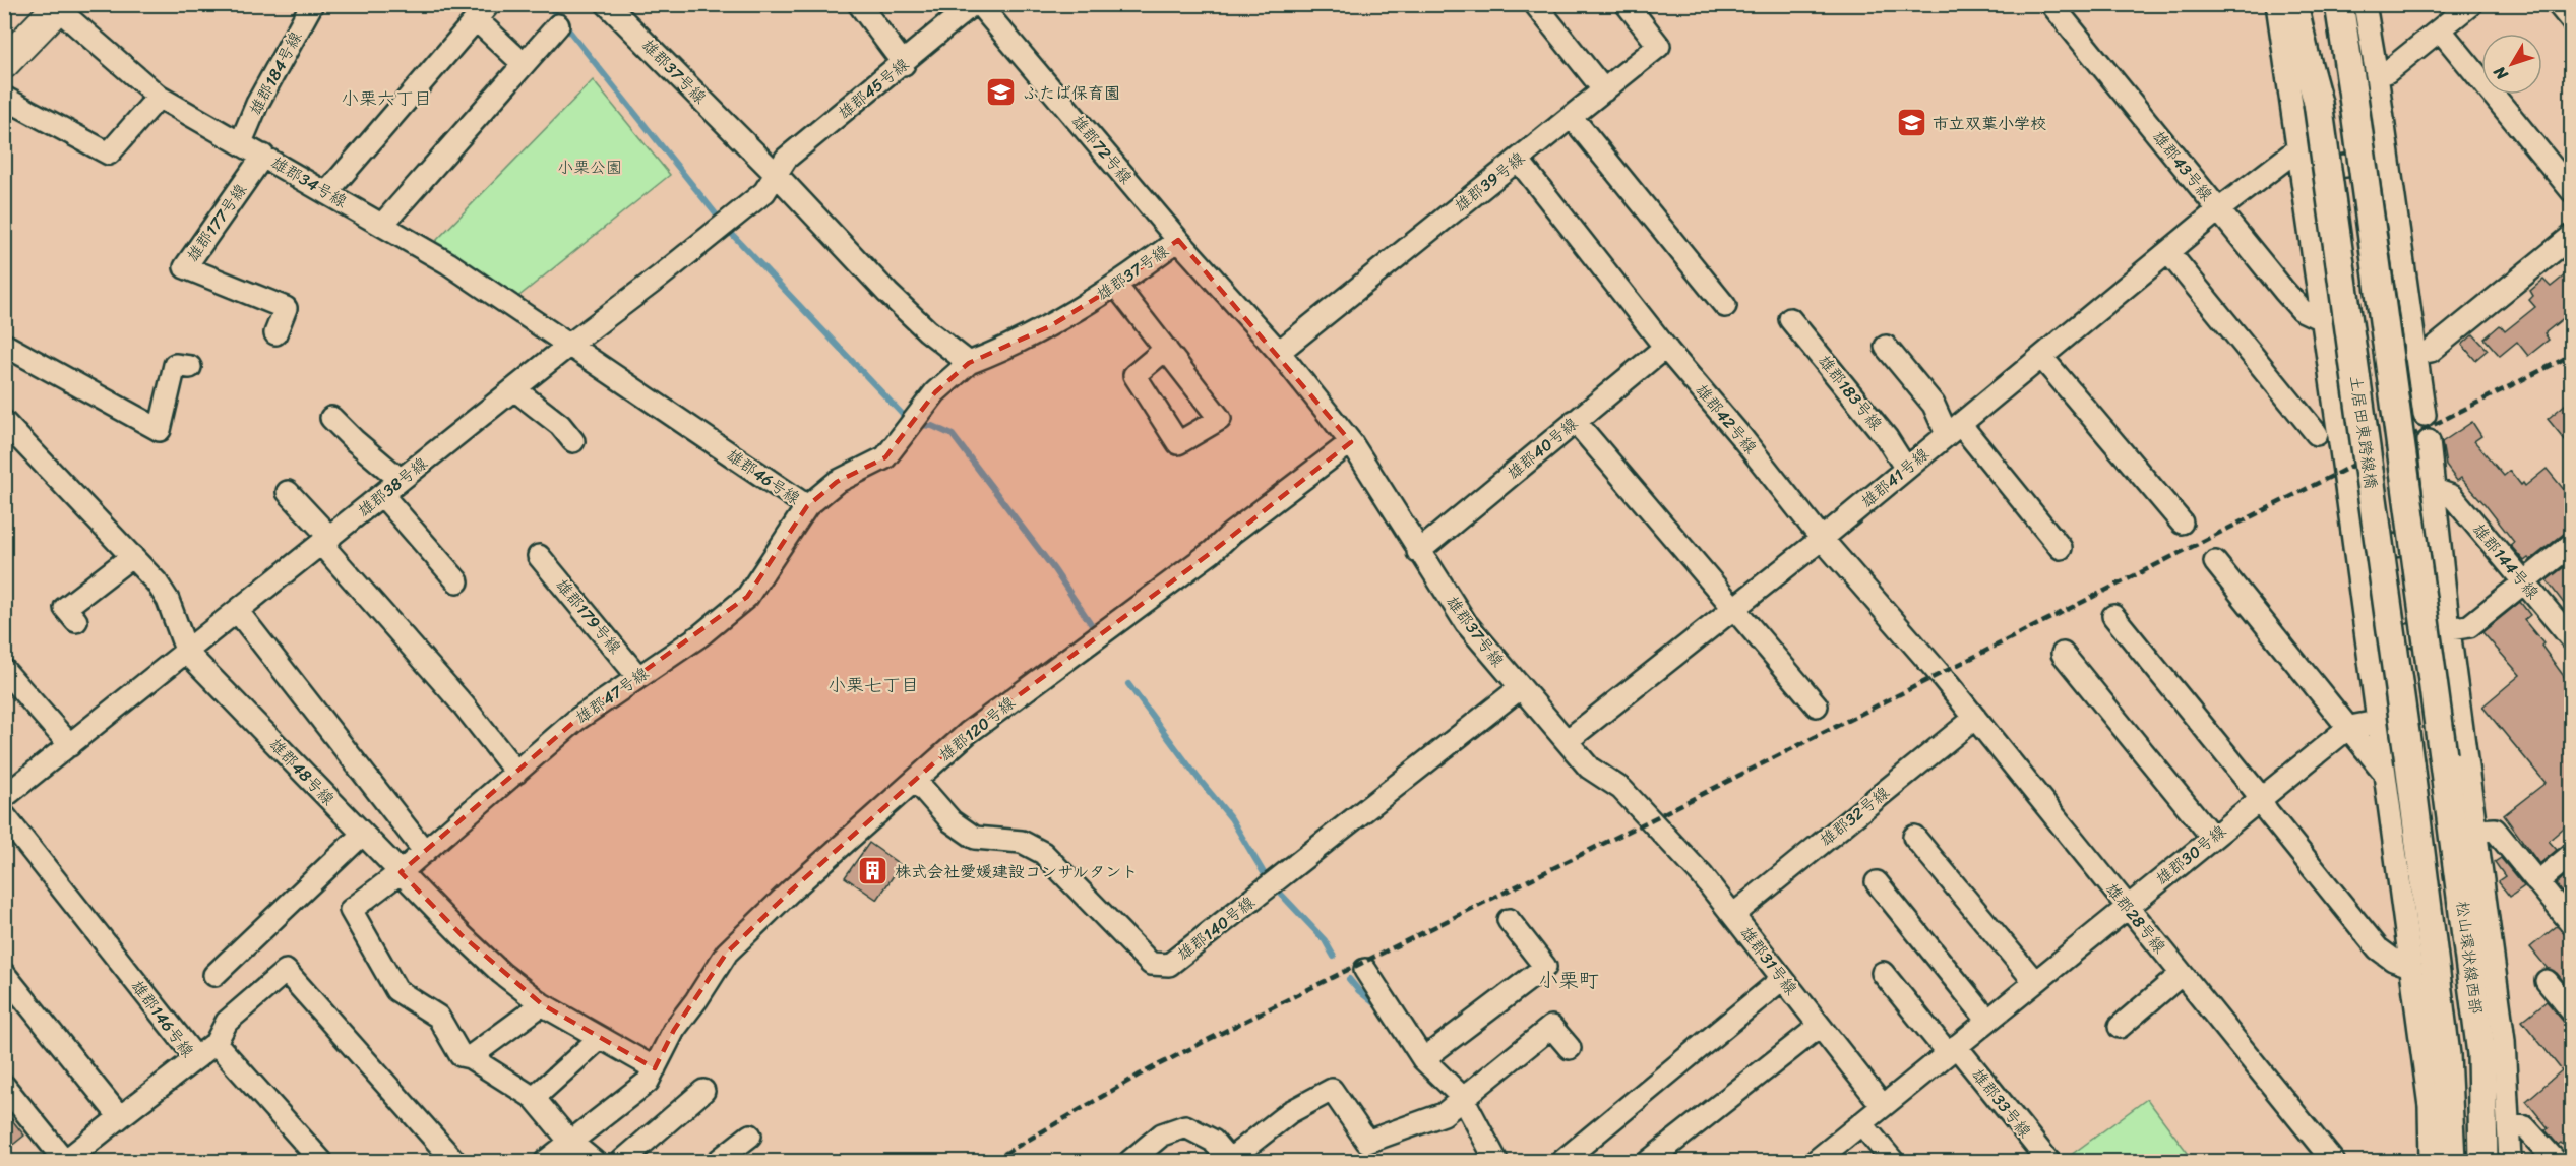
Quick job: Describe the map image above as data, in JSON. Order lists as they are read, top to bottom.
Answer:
{
  "streets": {
    "street": [
      "雄郡37号線",
      "雄郡184号線",
      "雄郡45号線",
      "雄郡72号線",
      "雄郡43号線",
      "雄郡34号線",
      "雄郡39号線",
      "雄郡177号線",
      "雄郡183号線",
      "雄郡42号線",
      "土居田東跨線橋",
      "雄郡40号線",
      "雄郡46号線",
      "雄郡41号線",
      "雄郡38号線",
      "雄郡144号線",
      "雄郡179号線",
      "雄郡47号線",
      "雄郡120号線",
      "雄郡48号線",
      "雄郡32号線",
      "雄郡30号線",
      "雄郡28号線",
      "雄郡140号線",
      "松山環状線西部",
      "雄郡31号線",
      "雄郡146号線",
      "雄郡33号線"
    ]
  },
  "crossings": [
    ["雄郡37号線", "雄郡45号線"],
    ["雄郡37号線", "雄郡72号線"],
    ["雄郡37号線", "雄郡39号線"],
    ["雄郡37号線", "雄郡40号線"],
    ["雄郡37号線", "雄郡46号線"],
    ["雄郡37号線", "雄郡41号線"],
    ["雄郡37号線", "雄郡38号線"],
    ["雄郡37号線", "雄郡120号線"],
    ["雄郡37号線", "雄郡140号線"],
    ["雄郡37号線", "雄郡31号線"],
    ["雄郡184号線", "雄郡34号線"],
    ["雄郡45号線", "雄郡38号線"],
    ["雄郡43号線", "雄郡41号線"],
    ["雄郡34号線", "雄郡177号線"],
    ["雄郡34号線", "雄郡46号線"],
    ["雄郡34号線", "雄郡38号線"],
    ["雄郡39号線", "雄郡42号線"],
    ["雄郡183号線", "雄郡41号線"],
    ["雄郡42号線", "雄郡40号線"],
    ["雄郡42号線", "雄郡41号線"],
    ["雄郡42号線", "雄郡28号線"],
    ["土居田東跨線橋", "松山環状線西部"],
    ["雄郡46号線", "雄郡38号線"],
    ["雄郡46号線", "雄郡47号線"],
    ["雄郡38号線", "雄郡48号線"],
    ["雄郡179号線", "雄郡47号線"],
    ["雄郡47号線", "雄郡48号線"],
    ["雄郡120号線", "雄郡48号線"],
    ["雄郡120号線", "雄郡140号線"],
    ["雄郡32号線", "雄郡28号線"],
    ["雄郡32号線", "雄郡31号線"],
    ["雄郡30号線", "雄郡28号線"],
    ["雄郡30号線", "雄郡31号線"],
    ["雄郡30号線", "雄郡33号線"]
  ],
  "districts": ["小栗六丁目", "小栗七丁目", "小栗町"],
  "parks": ["小栗公園"],
  "places": {
    "school or university": ["ふたば保育園", "市立双葉小学校"],
    "building": ["株式会社愛媛建設コンサルタント"]
  },
  "north": "bottom left"
}
